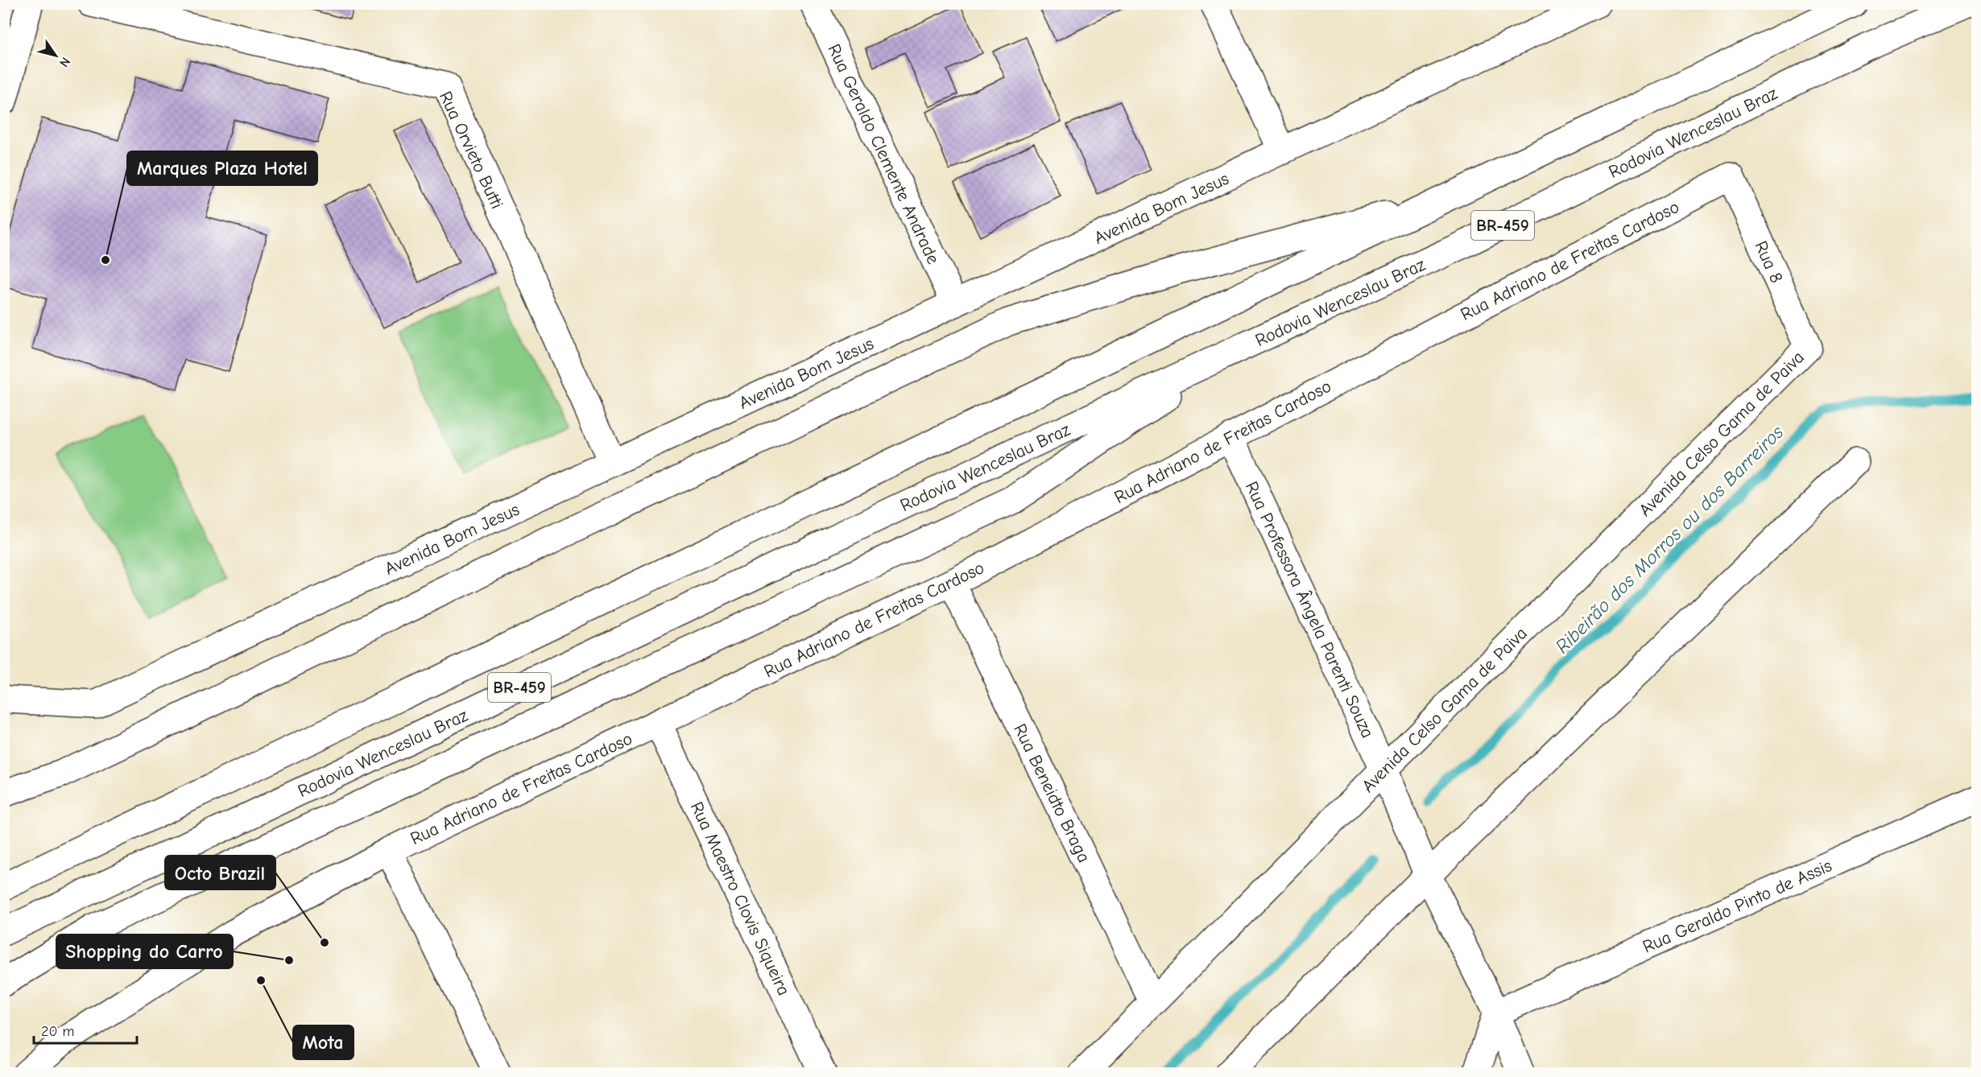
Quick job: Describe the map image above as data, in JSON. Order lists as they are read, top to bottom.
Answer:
{
  "streets": {
    "street": [
      "Rodovia Wenceslau Braz",
      "Rua Orvieto Butti",
      "Rua Geraldo Clemente Andrade",
      "Avenida Bom Jesus",
      "BR-459",
      "Rua Adriano de Freitas Cardoso",
      "Rua 8",
      "Avenida Celso Gama de Paiva",
      "Rua Professora Ângela Parenti Souza",
      "Rua Beneidto Braga",
      "Rua Maestro Clovis Siqueira",
      "Rua Geraldo Pinto de Assis"
    ]
  },
  "crossings": [
    ["Rua Orvieto Butti", "Avenida Bom Jesus"],
    ["Rua Geraldo Clemente Andrade", "Avenida Bom Jesus"],
    ["Rua Adriano de Freitas Cardoso", "Rua 8"],
    ["Rua Adriano de Freitas Cardoso", "Rua Professora Ângela Parenti Souza"],
    ["Rua Adriano de Freitas Cardoso", "Rua Beneidto Braga"],
    ["Rua Adriano de Freitas Cardoso", "Rua Maestro Clovis Siqueira"],
    ["Rua 8", "Avenida Celso Gama de Paiva"],
    ["Avenida Celso Gama de Paiva", "Rua Professora Ângela Parenti Souza"],
    ["Avenida Celso Gama de Paiva", "Rua Beneidto Braga"],
    ["Rua Professora Ângela Parenti Souza", "Rua Geraldo Pinto de Assis"]
  ],
  "water": ["Ribeirão dos Morros ou dos Barreiros"],
  "places": [
    "Marques Plaza Hotel",
    "Octo Brazil",
    "Shopping do Carro",
    "Mota"
  ],
  "scale_bar": "20 m",
  "north": "bottom right"
}
